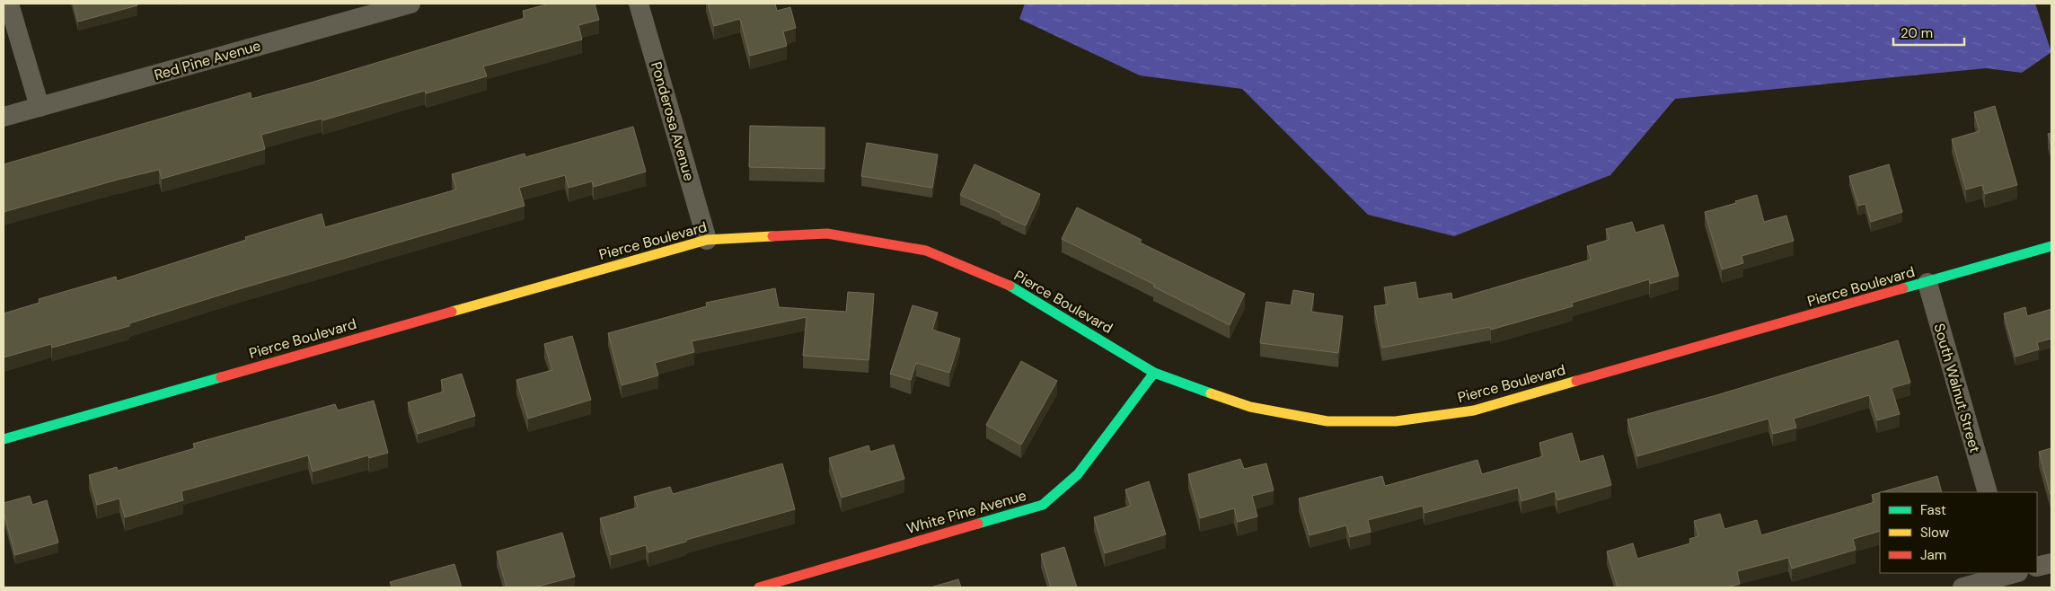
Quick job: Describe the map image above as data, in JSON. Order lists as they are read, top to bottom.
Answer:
{
  "streets": {
    "street": [
      "Red Pine Avenue",
      "Ponderosa Avenue",
      "Pierce Boulevard",
      "South Walnut Street",
      "White Pine Avenue"
    ]
  },
  "crossings": [
    ["Ponderosa Avenue", "Pierce Boulevard"],
    ["Pierce Boulevard", "South Walnut Street"],
    ["Pierce Boulevard", "White Pine Avenue"]
  ],
  "legend": ["Fast", "Slow", "Jam"],
  "scale_bar": "20 m"
}
